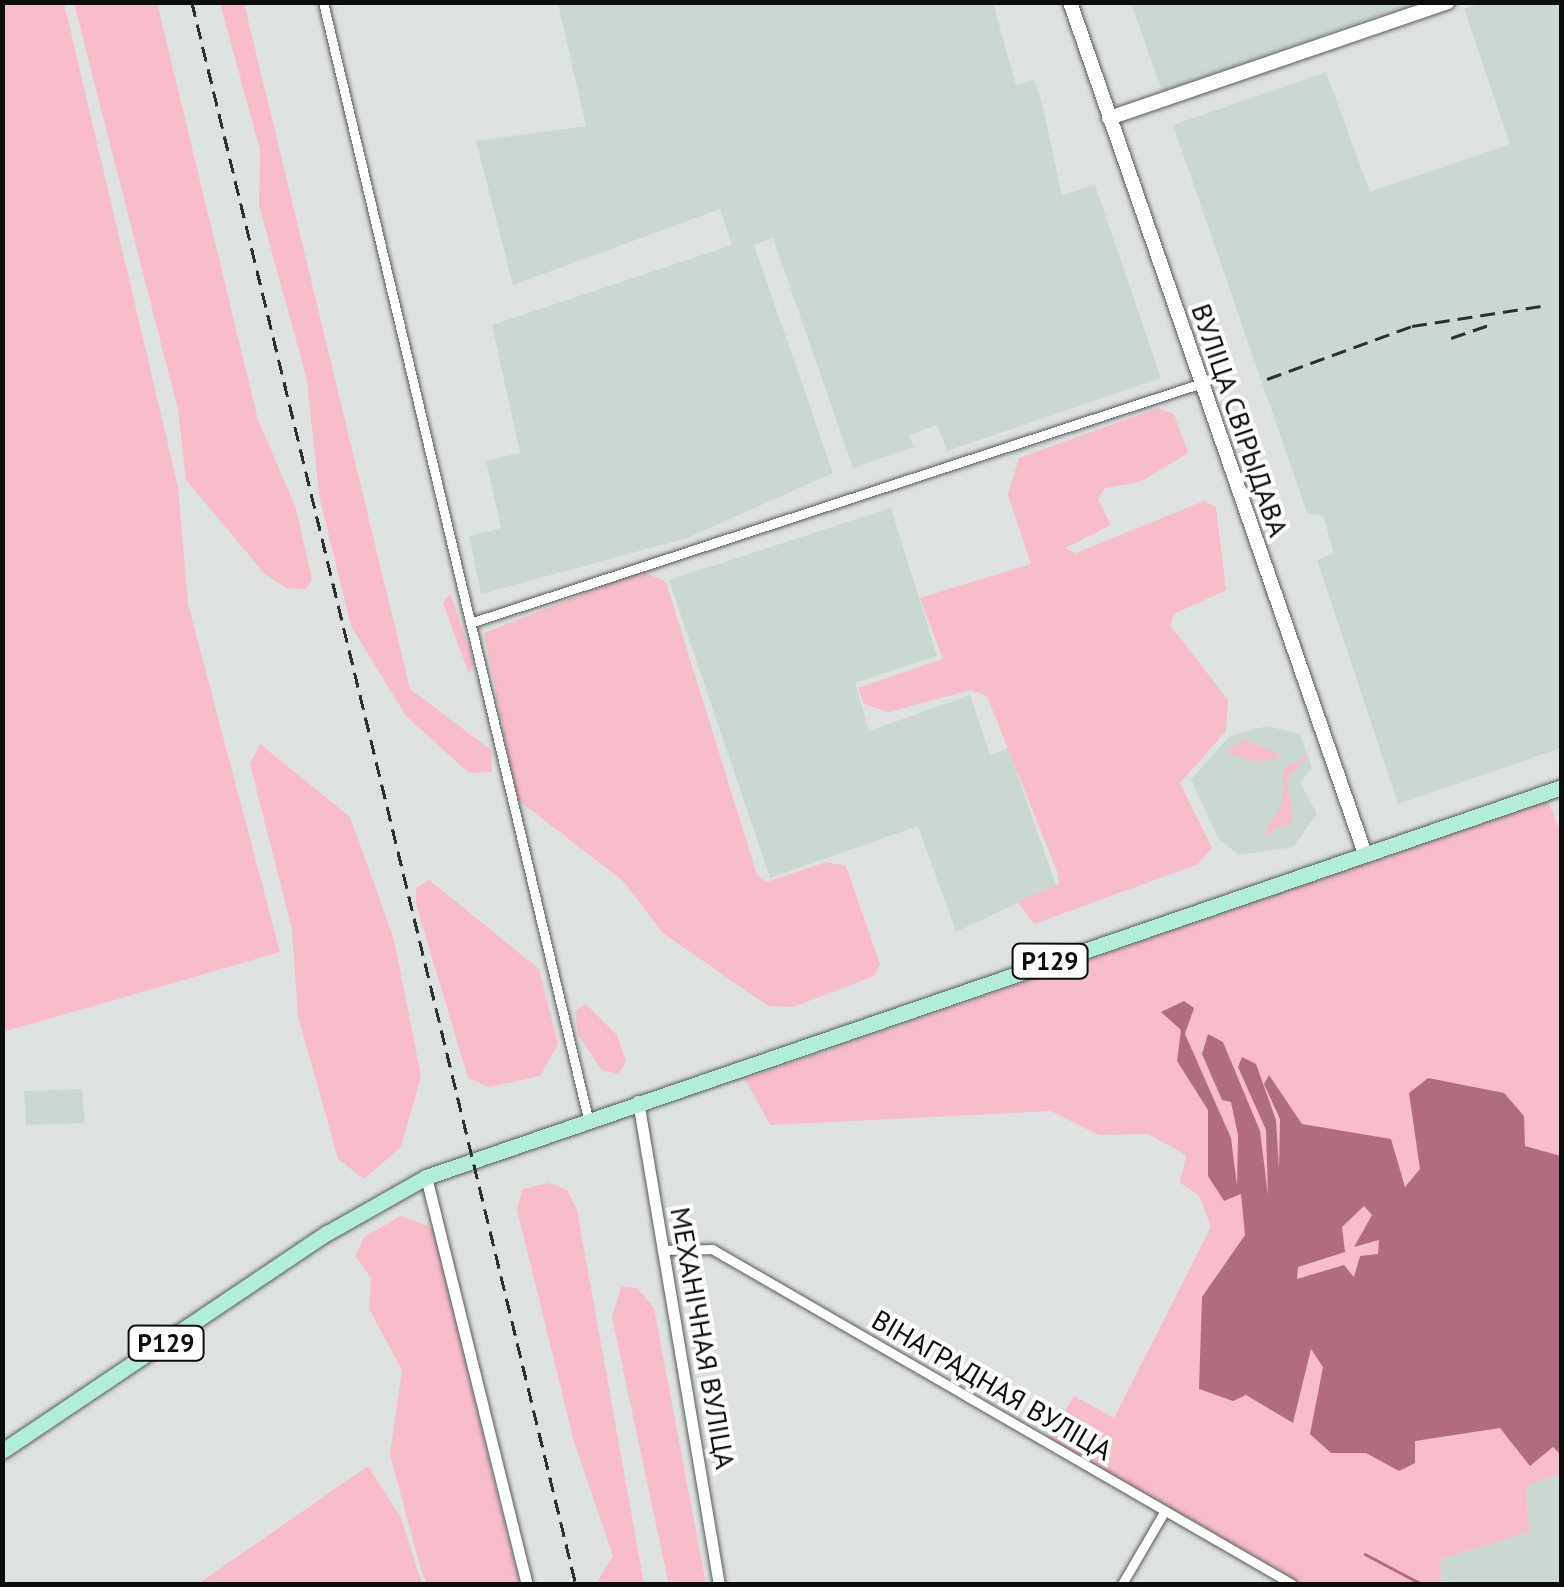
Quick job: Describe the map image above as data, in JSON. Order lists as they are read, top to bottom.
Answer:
{
  "streets": {
    "main road": ["ВУЛІЦА СВІРЫДАВА", "Р129"],
    "street": ["МЕХАНІЧНАЯ ВУЛІЦА", "ВІНАГРАДНАЯ ВУЛІЦА"]
  },
  "crossings": [
    ["ВУЛІЦА СВІРЫДАВА", "Р129"],
    ["Р129", "МЕХАНІЧНАЯ ВУЛІЦА"],
    ["МЕХАНІЧНАЯ ВУЛІЦА", "ВІНАГРАДНАЯ ВУЛІЦА"]
  ]
}
